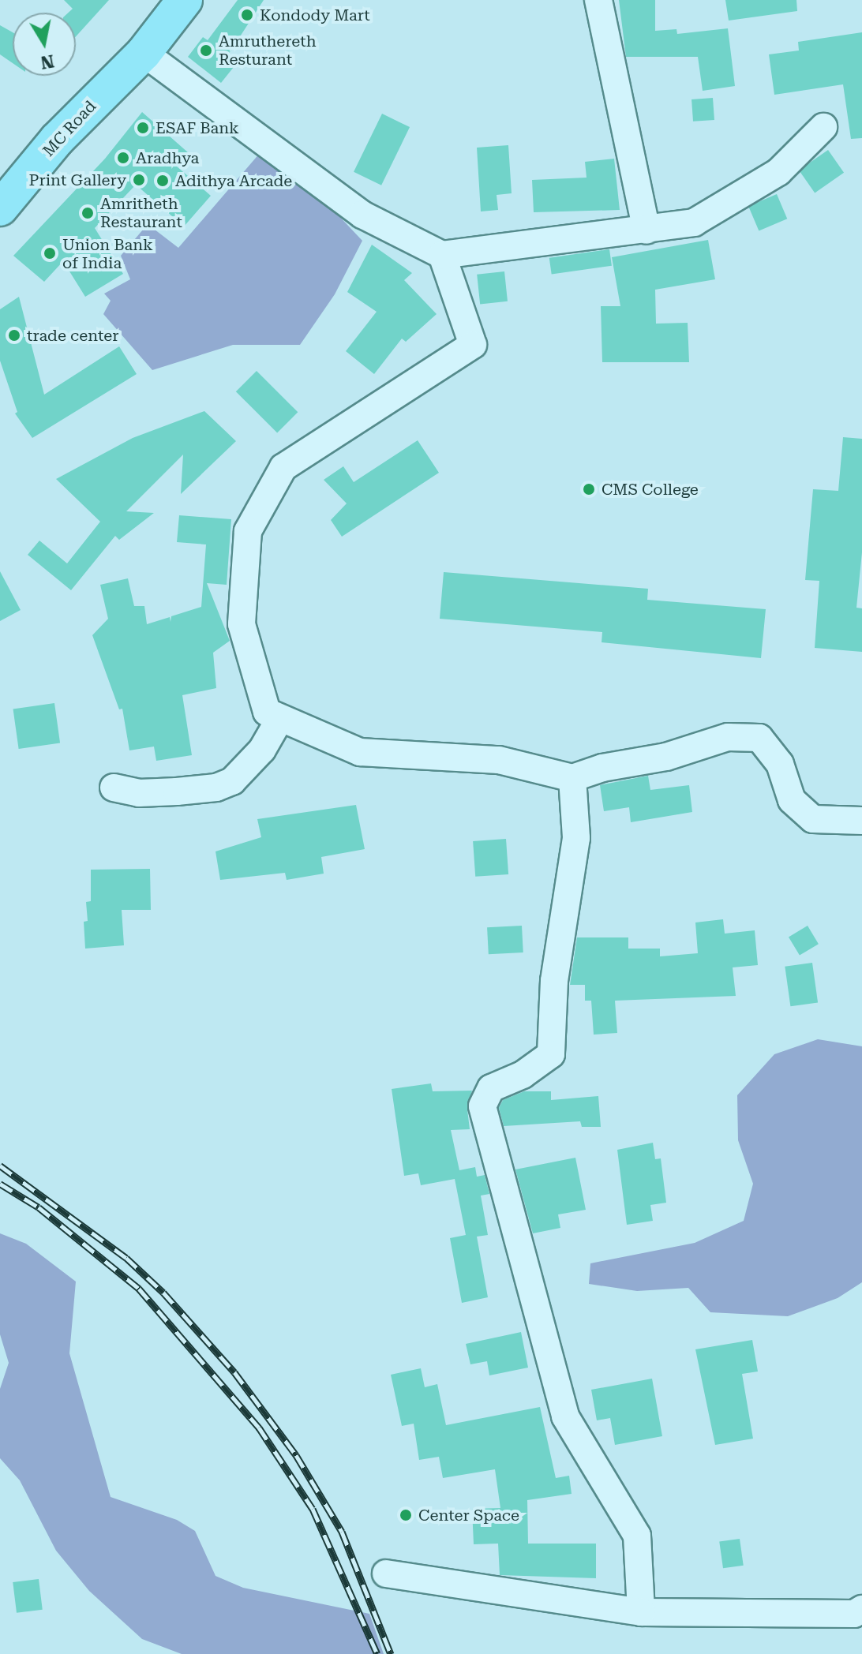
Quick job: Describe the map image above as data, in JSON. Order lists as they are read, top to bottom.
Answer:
{
  "streets": {
    "main road": ["MC Road"]
  },
  "places": [
    "Kondody Mart",
    "Amruthereth Resturant",
    "ESAF Bank",
    "Aradhya",
    "Print Gallery",
    "Adithya Arcade",
    "Amritheth Restaurant",
    "Union Bank of India",
    "trade center",
    "CMS College",
    "Center Space"
  ],
  "north": "bottom"
}
